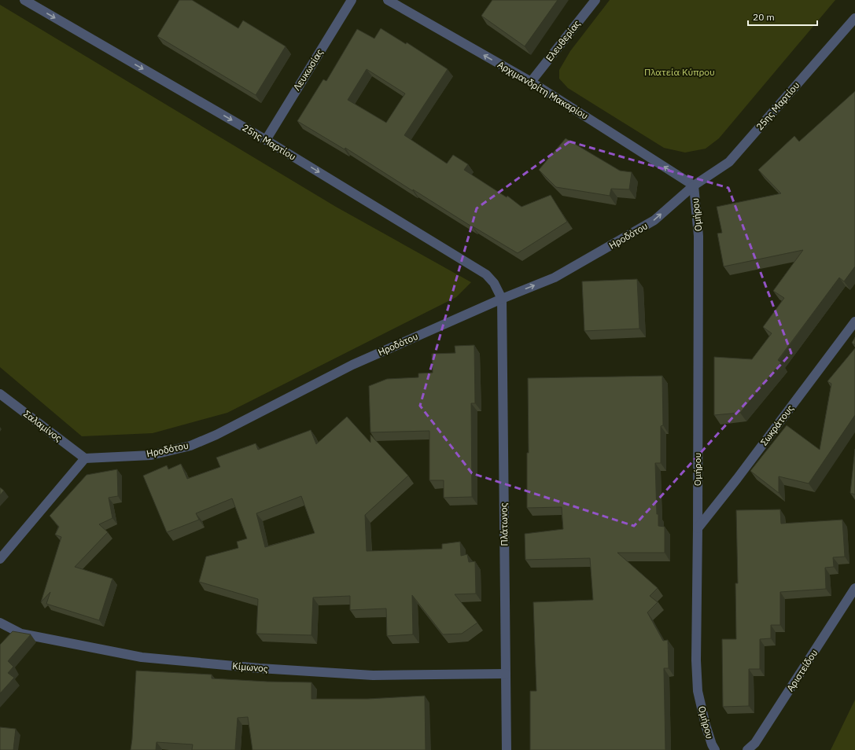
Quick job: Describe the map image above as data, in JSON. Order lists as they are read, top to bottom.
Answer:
{
  "streets": {
    "street": [
      "Ελευθερίας",
      "Λευκωσίας",
      "Αρχιμανδρίτη Μακαρίου",
      "25ης Μαρτίου",
      "Ομήρου",
      "Ηροδότου",
      "Σωκράτους",
      "Σαλαμίνος",
      "Πλάτωνος",
      "Κίμωνος",
      "Αριστείδου"
    ]
  },
  "crossings": [
    ["Ελευθερίας", "Αρχιμανδρίτη Μακαρίου"],
    ["Λευκωσίας", "25ης Μαρτίου"],
    ["Αρχιμανδρίτη Μακαρίου", "25ης Μαρτίου"],
    ["Αρχιμανδρίτη Μακαρίου", "Ομήρου"],
    ["Αρχιμανδρίτη Μακαρίου", "Ηροδότου"],
    ["25ης Μαρτίου", "Ομήρου"],
    ["25ης Μαρτίου", "Ηροδότου"],
    ["25ης Μαρτίου", "Πλάτωνος"],
    ["Ομήρου", "Ηροδότου"],
    ["Ομήρου", "Σωκράτους"],
    ["Ηροδότου", "Σαλαμίνος"],
    ["Ηροδότου", "Πλάτωνος"],
    ["Πλάτωνος", "Κίμωνος"]
  ],
  "one_way": ["Αρχιμανδρίτη Μακαρίου", "25ης Μαρτίου"],
  "parks": ["Πλατεία Κύπρου"],
  "scale_bar": "20 m"
}
